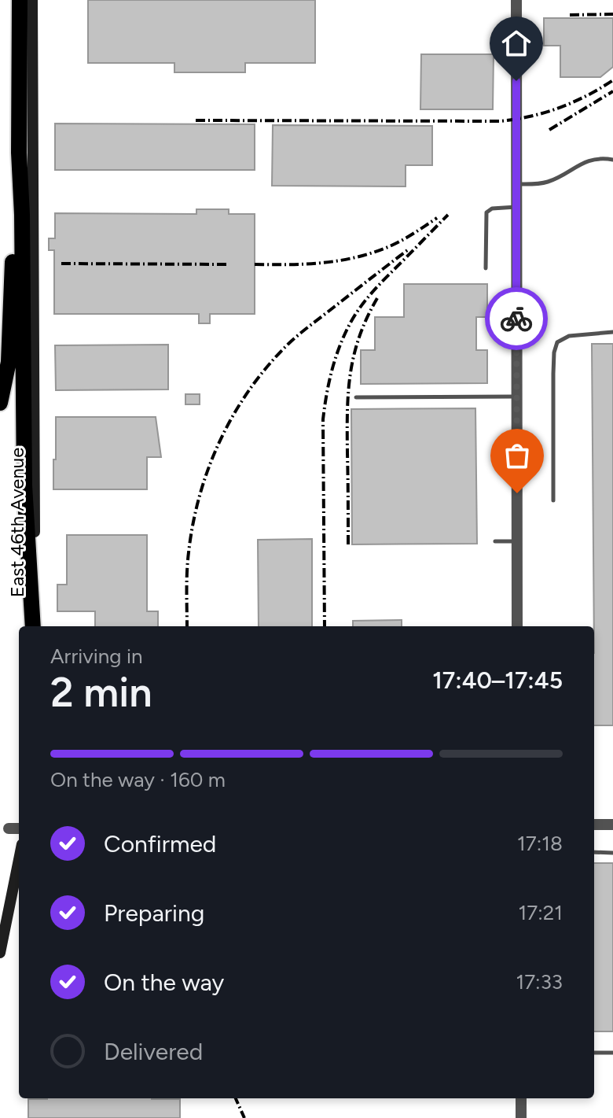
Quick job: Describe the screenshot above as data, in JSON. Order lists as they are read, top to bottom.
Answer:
{
  "streets": {
    "main road": ["East 46th Avenue"]
  },
  "page": {
    "heading": ["2 min", "Arriving in", "17:40–17:45"],
    "bar": "On the way · 160 m",
    "list": [
      ["Confirmed", "17:18"],
      ["Preparing", "17:21"],
      ["On the way", "17:33"],
      "Delivered"
    ]
  }
}
